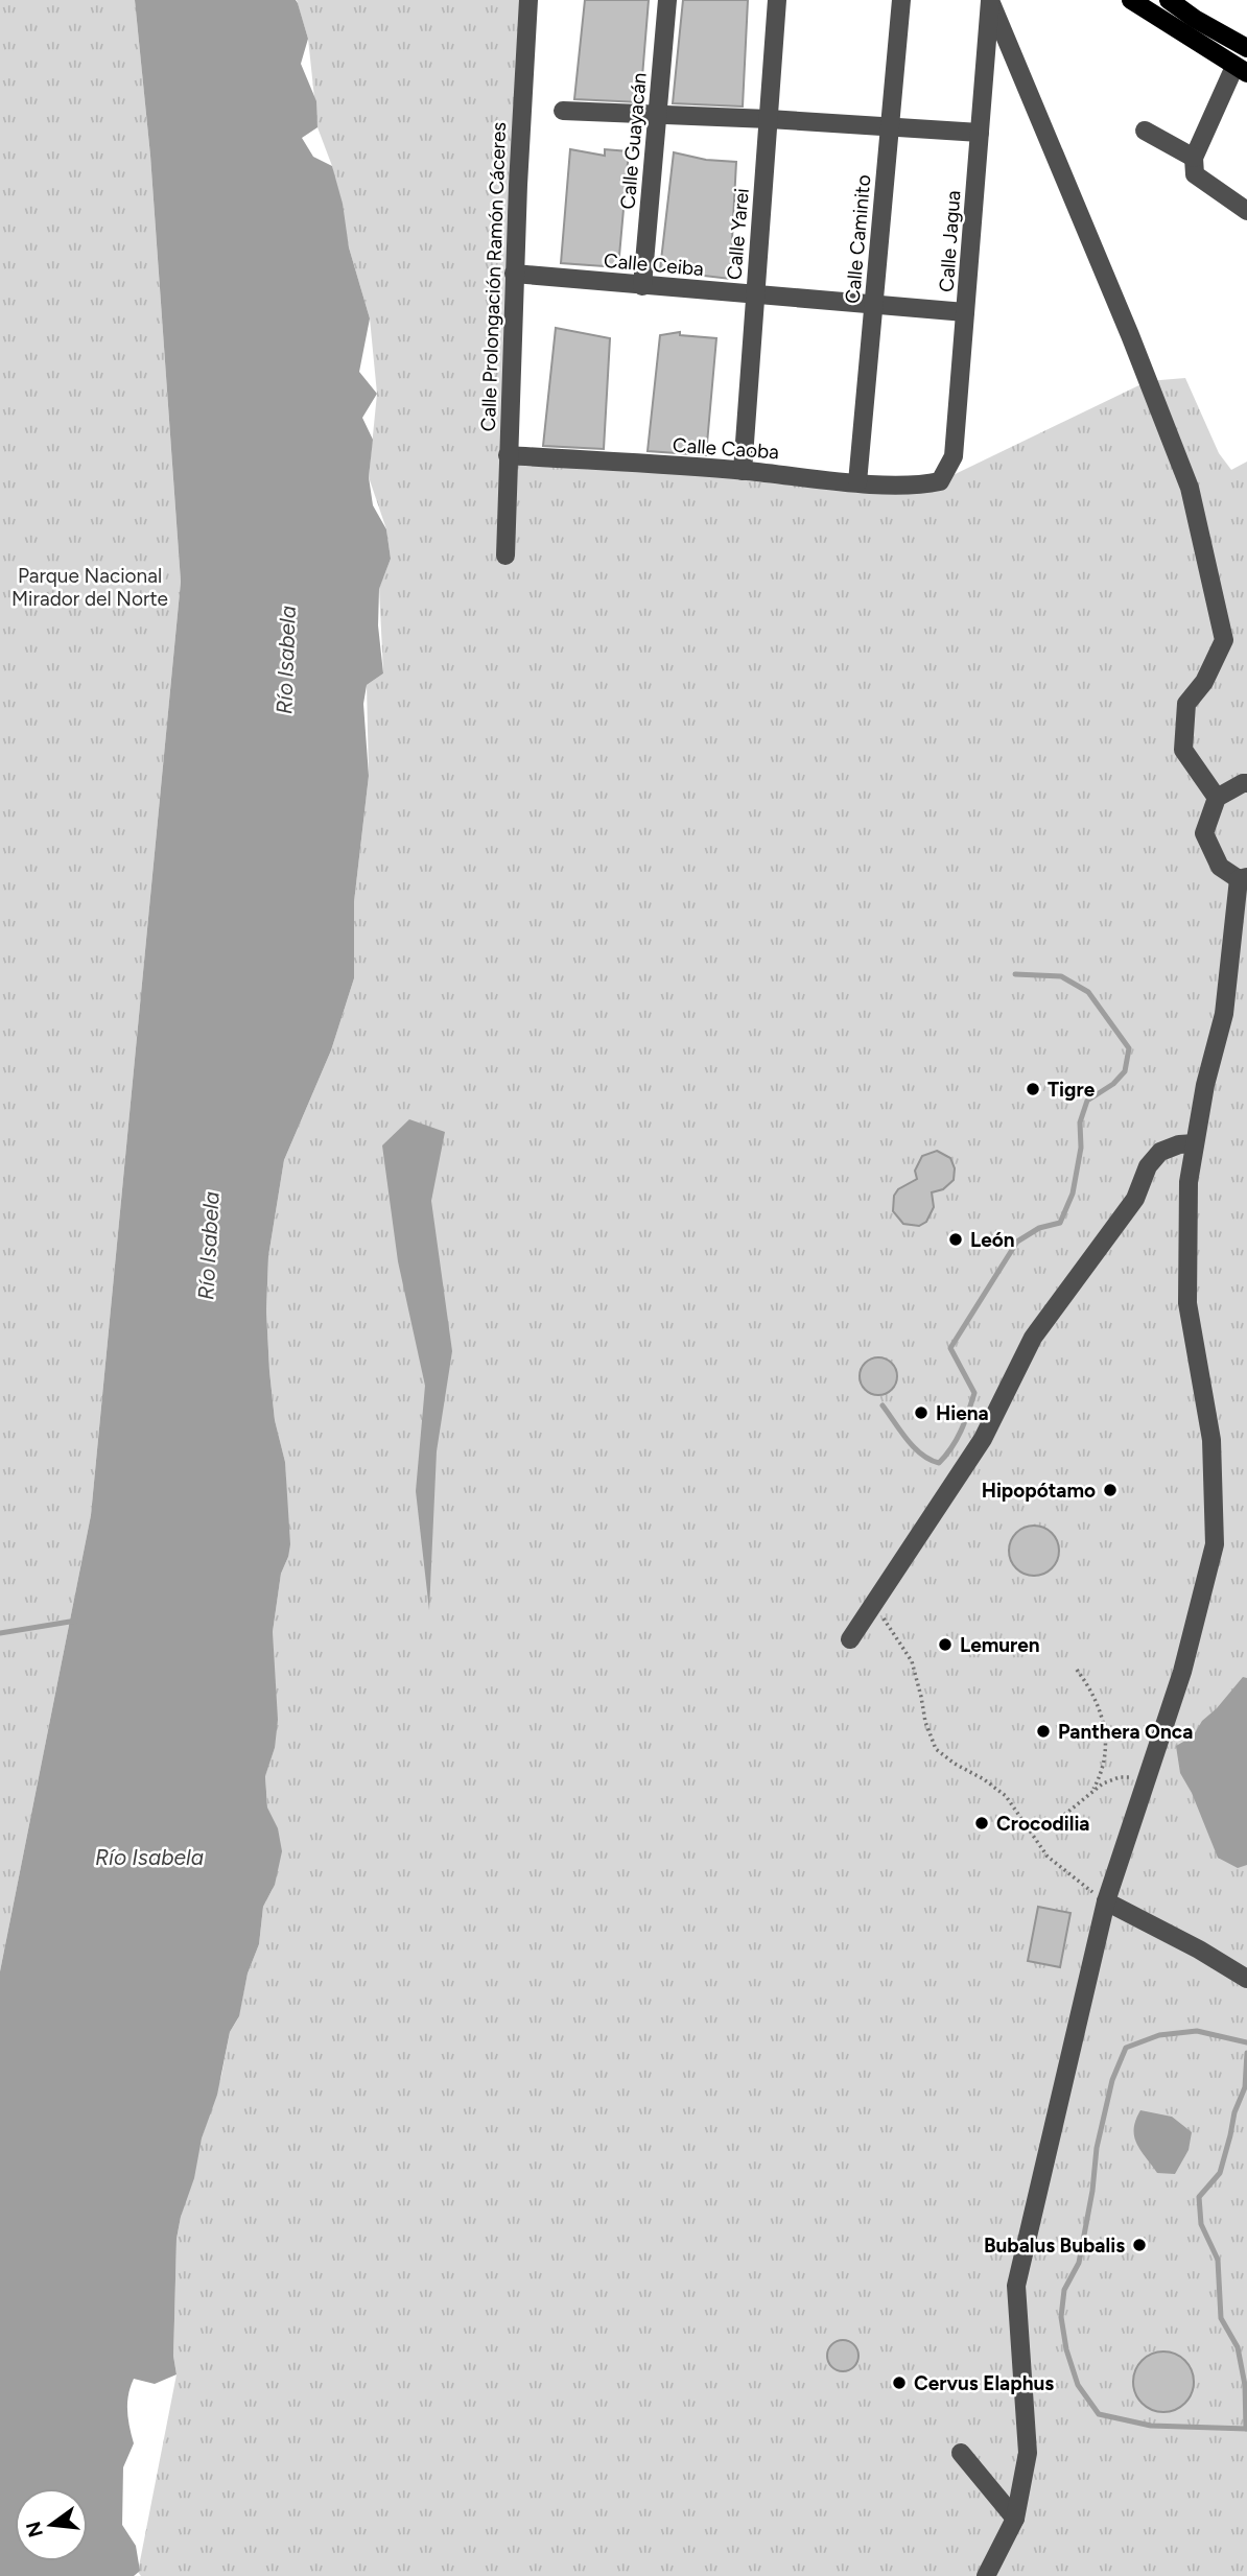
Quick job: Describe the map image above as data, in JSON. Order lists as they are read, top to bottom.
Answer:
{
  "streets": {
    "street": [
      "Calle Guayacán",
      "Calle Yarei",
      "Calle Caminito",
      "Calle Jagua",
      "Calle Ceiba",
      "Calle Prolongación Ramón Cáceres",
      "Calle Caoba"
    ]
  },
  "crossings": [
    ["Calle Guayacán", "Calle Ceiba"],
    ["Calle Yarei", "Calle Ceiba"],
    ["Calle Yarei", "Calle Caoba"],
    ["Calle Caminito", "Calle Ceiba"],
    ["Calle Caminito", "Calle Caoba"],
    ["Calle Jagua", "Calle Ceiba"],
    ["Calle Jagua", "Calle Caoba"],
    ["Calle Ceiba", "Calle Prolongación Ramón Cáceres"],
    ["Calle Prolongación Ramón Cáceres", "Calle Caoba"]
  ],
  "water": ["Río Isabela"],
  "parks": ["Parque Nacional Mirador del Norte"],
  "places": [
    "Tigre",
    "León",
    "Hiena",
    "Hipopótamo",
    "Lemuren",
    "Panthera Onca",
    "Crocodilia",
    "Bubalus Bubalis",
    "Cervus Elaphus"
  ],
  "north": "left"
}
